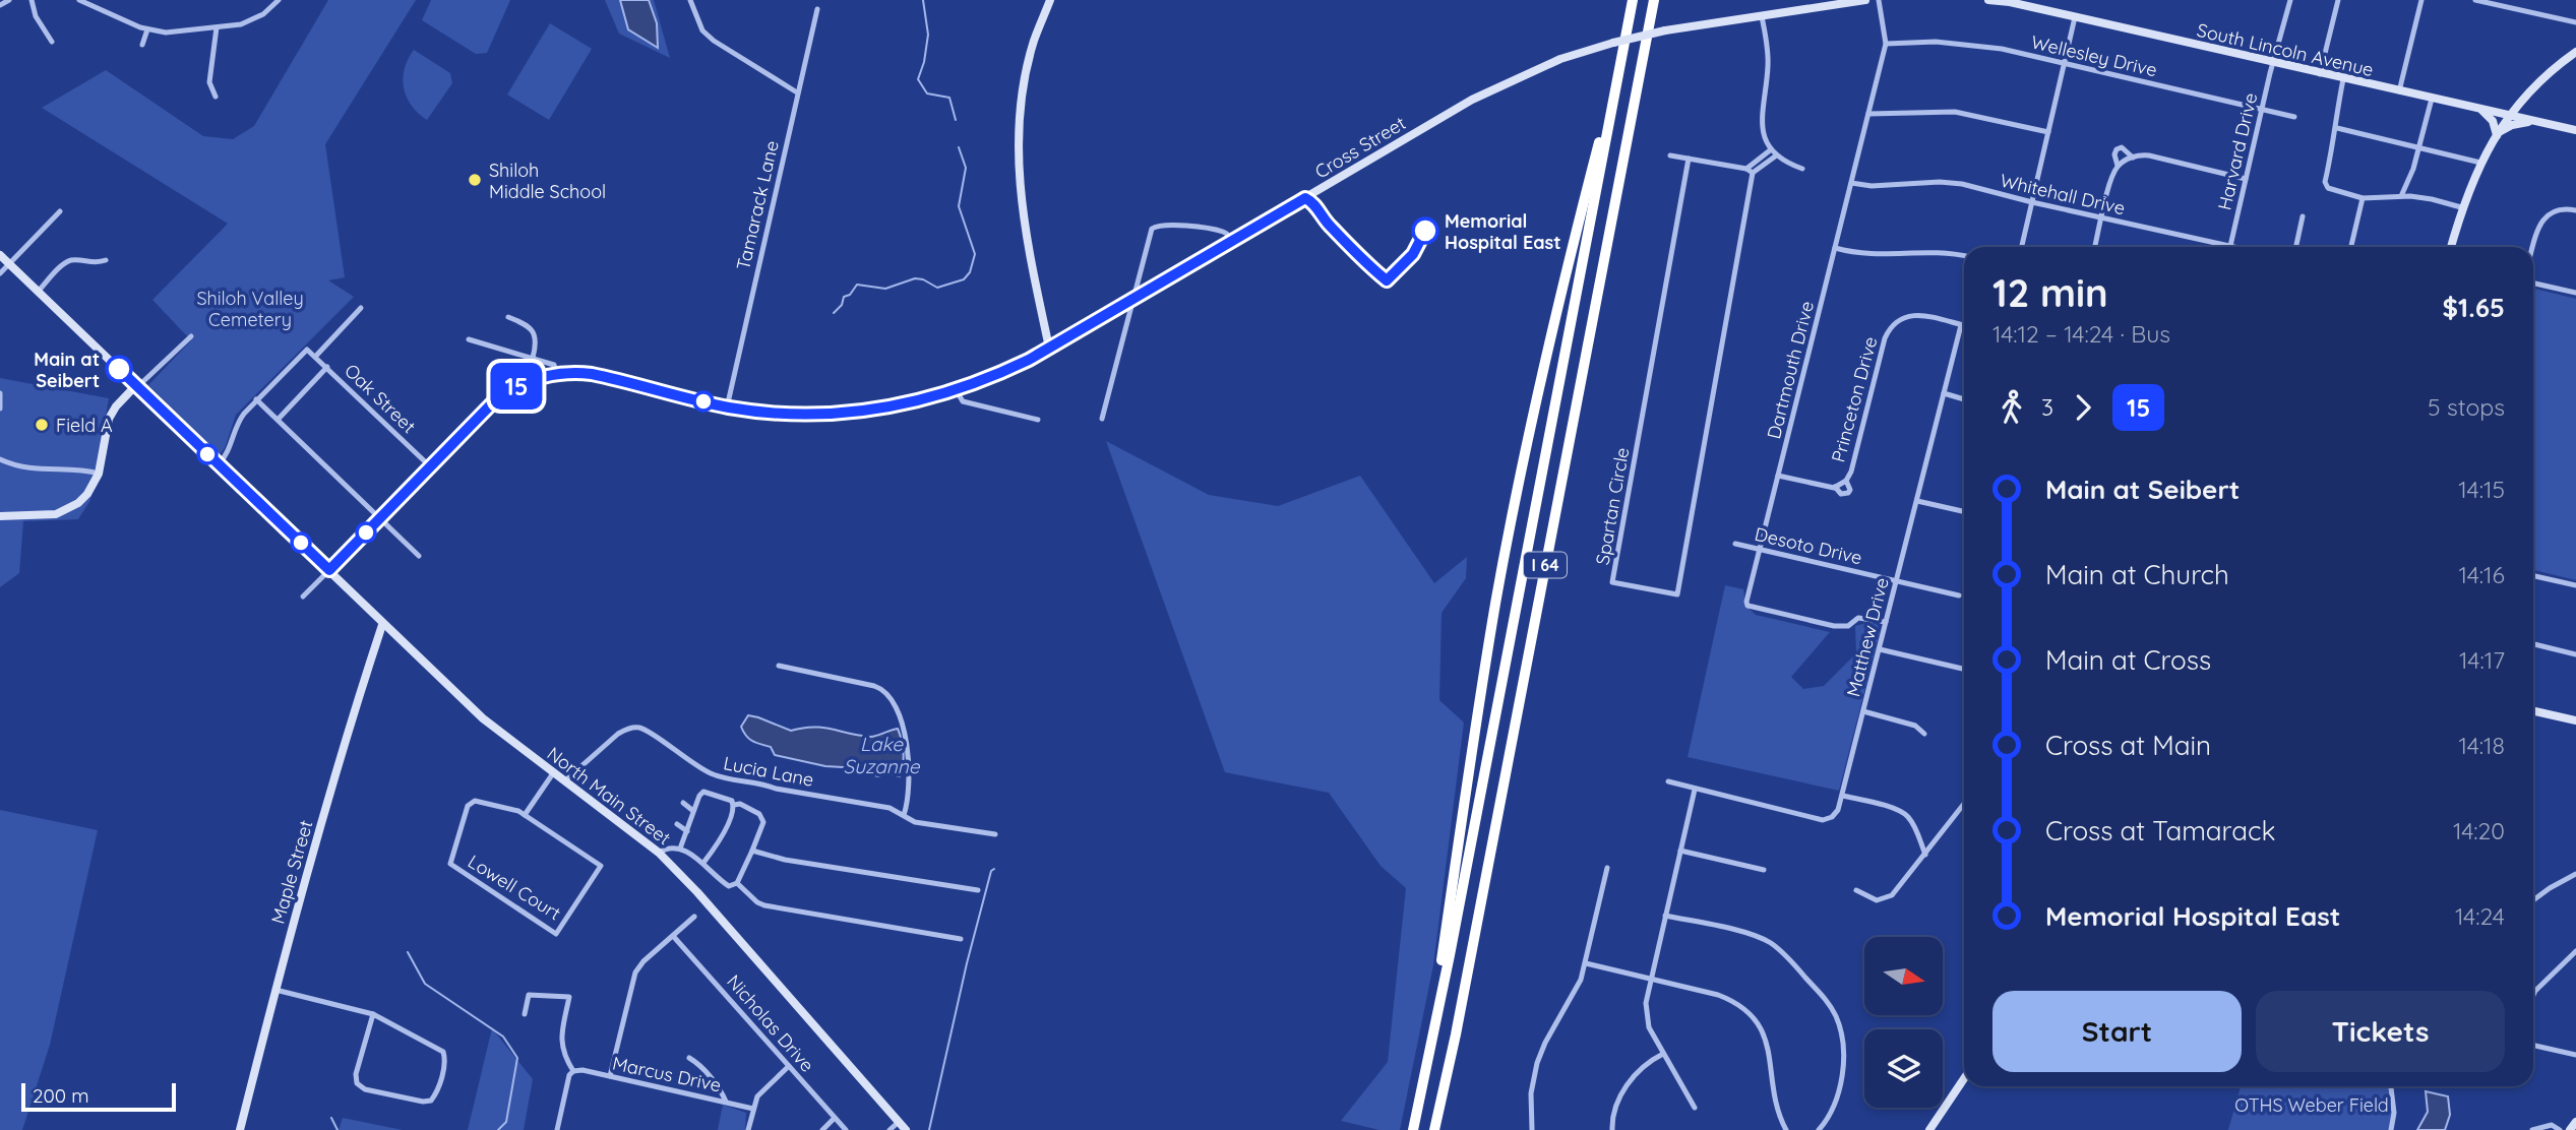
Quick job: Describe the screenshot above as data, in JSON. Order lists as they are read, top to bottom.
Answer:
{
  "streets": {
    "highway": ["I 64"],
    "main road": [
      "South Lincoln Avenue",
      "Cross Street",
      "North Main Street",
      "Maple Street"
    ],
    "street": [
      "Wellesley Drive",
      "Harvard Drive",
      "Whitehall Drive",
      "Tamarack Lane",
      "Dartmouth Drive",
      "Oak Street",
      "Princeton Drive",
      "Spartan Circle",
      "Desoto Drive",
      "Matthew Drive",
      "Lucia Lane",
      "Lowell Court",
      "Nicholas Drive",
      "Marcus Drive"
    ]
  },
  "crossings": [
    ["South Lincoln Avenue", "Harvard Drive"],
    ["Wellesley Drive", "Harvard Drive"],
    ["Wellesley Drive", "Dartmouth Drive"],
    ["Cross Street", "Tamarack Lane"],
    ["Cross Street", "Oak Street"],
    ["Cross Street", "North Main Street"],
    ["Harvard Drive", "Whitehall Drive"],
    ["Whitehall Drive", "Dartmouth Drive"],
    ["Dartmouth Drive", "Princeton Drive"],
    ["Dartmouth Drive", "Desoto Drive"],
    ["Dartmouth Drive", "Matthew Drive"],
    ["Princeton Drive", "Matthew Drive"],
    ["Desoto Drive", "Matthew Drive"],
    ["Lucia Lane", "North Main Street"],
    ["North Main Street", "Maple Street"]
  ],
  "water": ["Lake Suzanne"],
  "parks": ["Shiloh Valley Cemetery", "OTHS Weber Field"],
  "places": [
    "Shiloh Middle School",
    "Memorial Hospital East",
    "Main at Seibert",
    "Field A"
  ],
  "lines": ["bus line 15"],
  "scale_bar": "200 m",
  "north": "right",
  "page": {
    "on_map": "15",
    "heading": ["12 min", "14:12 – 14:24 · Bus", "$1.65"],
    "legs": ["3", "15", "5 stops"],
    "list": [
      {
        "name": "Main at Seibert",
        "value": "14:15"
      },
      {
        "name": "Main at Church",
        "value": "14:16"
      },
      {
        "name": "Main at Cross",
        "value": "14:17"
      },
      {
        "name": "Cross at Main",
        "value": "14:18"
      },
      {
        "name": "Cross at Tamarack",
        "value": "14:20"
      },
      {
        "name": "Memorial Hospital East",
        "value": "14:24"
      }
    ],
    "buttons": ["Start", "Tickets"],
    "scale": "200 m"
  }
}
